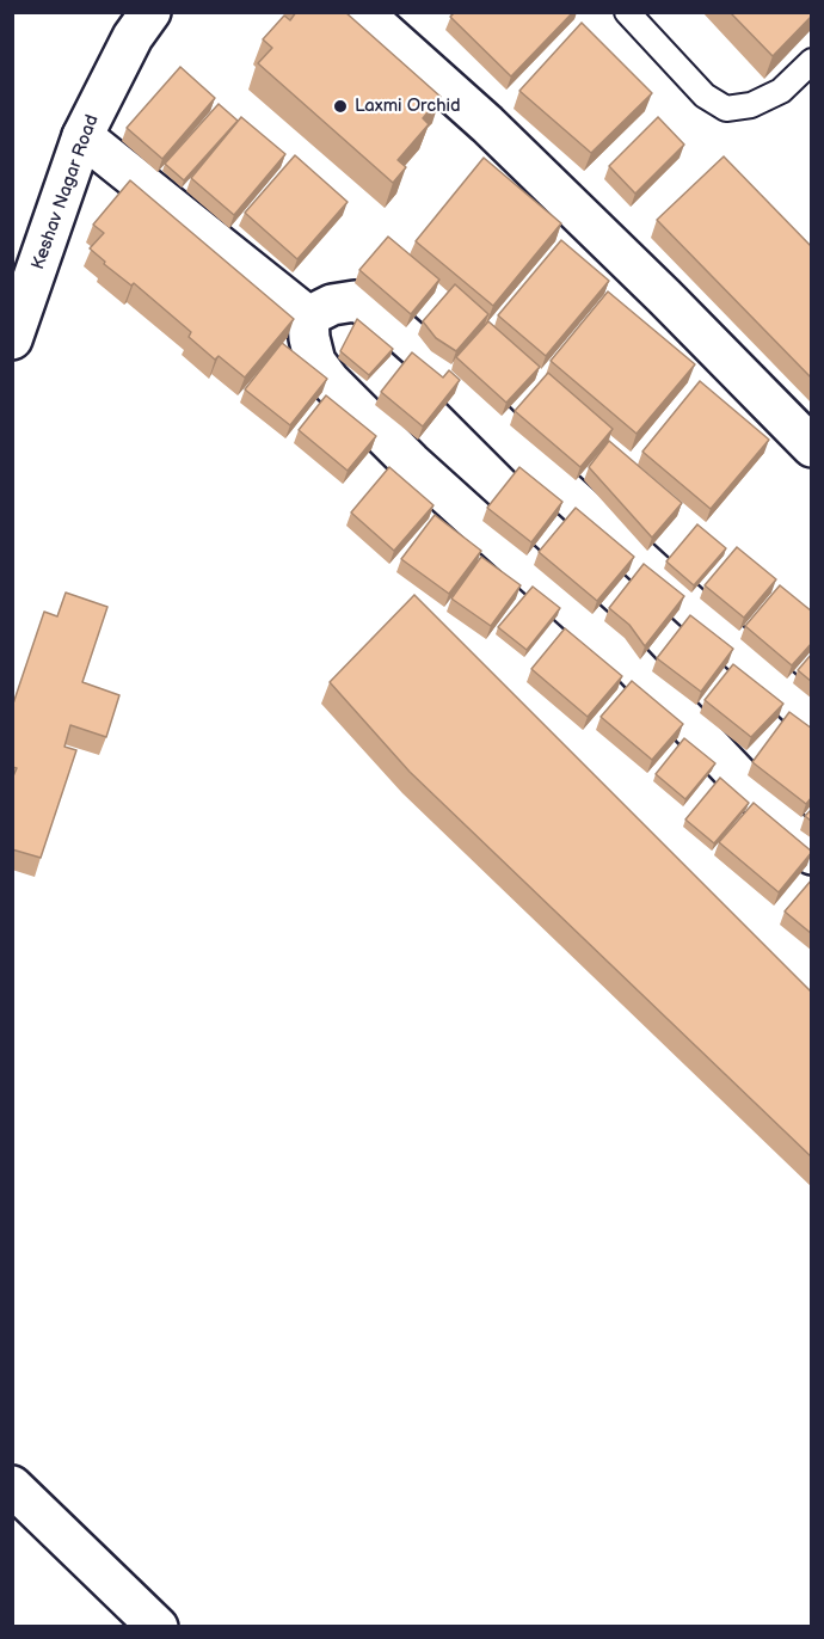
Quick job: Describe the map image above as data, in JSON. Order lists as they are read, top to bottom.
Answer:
{
  "streets": {
    "street": ["Keshav Nagar Road"]
  },
  "places": ["Laxmi Orchid"]
}
